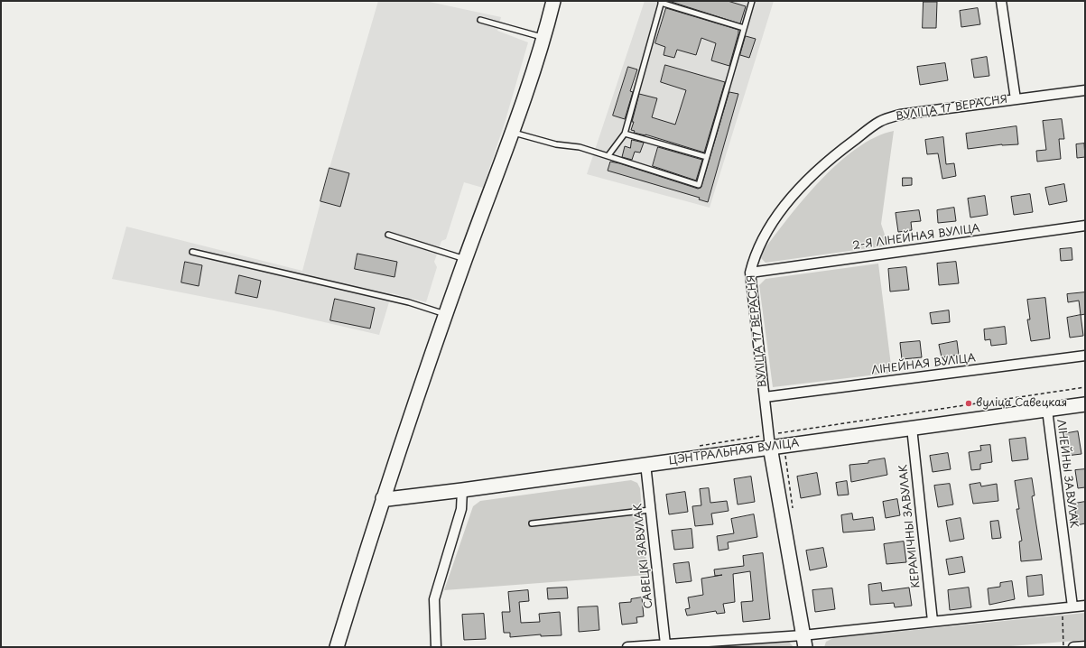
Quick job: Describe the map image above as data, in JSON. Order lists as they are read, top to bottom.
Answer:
{
  "streets": {
    "street": [
      "ВУЛІЦА 17 ВЕРАСНЯ",
      "2-Я ЛІНЕЙНАЯ ВУЛІЦА",
      "ЛІНЕЙНАЯ ВУЛІЦА",
      "ЦЭНТРАЛЬНАЯ ВУЛІЦА",
      "ЛІНЕЙНЫ ЗАВУЛАК",
      "КЕРАМІЧНЫ ЗАВУЛАК",
      "САВЕЦКІ ЗАВУЛАК"
    ]
  },
  "crossings": [
    ["ВУЛІЦА 17 ВЕРАСНЯ", "2-Я ЛІНЕЙНАЯ ВУЛІЦА"],
    ["ВУЛІЦА 17 ВЕРАСНЯ", "ЛІНЕЙНАЯ ВУЛІЦА"],
    ["ВУЛІЦА 17 ВЕРАСНЯ", "ЦЭНТРАЛЬНАЯ ВУЛІЦА"],
    ["ЦЭНТРАЛЬНАЯ ВУЛІЦА", "ЛІНЕЙНЫ ЗАВУЛАК"],
    ["ЦЭНТРАЛЬНАЯ ВУЛІЦА", "КЕРАМІЧНЫ ЗАВУЛАК"],
    ["ЦЭНТРАЛЬНАЯ ВУЛІЦА", "САВЕЦКІ ЗАВУЛАК"]
  ],
  "places": ["вуліца Савецкая"]
}
